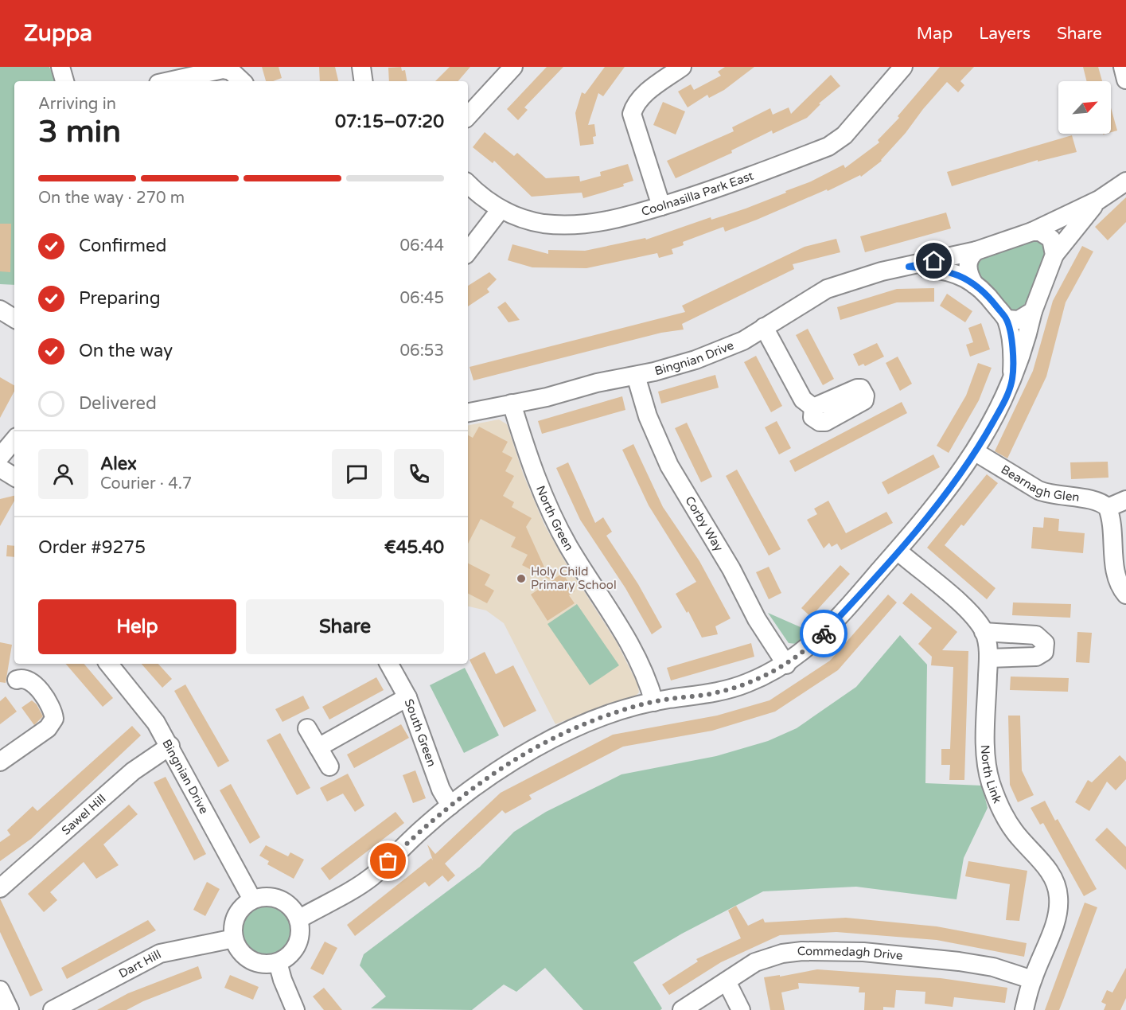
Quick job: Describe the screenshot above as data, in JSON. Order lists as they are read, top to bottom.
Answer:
{
  "streets": {
    "street": [
      "Coolnasilla Park East",
      "Bingnian Drive",
      "Bearnagh Glen",
      "North Green",
      "Corby Way",
      "South Green",
      "North Link",
      "Sawel Hill",
      "Commedagh Drive",
      "Dart Hill"
    ]
  },
  "crossings": [
    ["Bingnian Drive", "North Green"],
    ["Bingnian Drive", "Corby Way"],
    ["Bingnian Drive", "Sawel Hill"],
    ["Bingnian Drive", "Dart Hill"],
    ["North Link", "Commedagh Drive"]
  ],
  "places": ["Holy Child Primary School"],
  "north": "top right",
  "page": {
    "header": "Zuppa",
    "nav": ["Map", "Layers", "Share"],
    "heading": ["3 min", "Arriving in", "07:15–07:20"],
    "panel": [
      "Alex",
      "Courier · 4.7",
      "Order #9275",
      "€45.40"
    ],
    "bar": "On the way · 270 m",
    "list": [
      ["Confirmed", "06:44"],
      ["Preparing", "06:45"],
      ["On the way", "06:53"],
      "Delivered"
    ],
    "buttons": ["Help", "Share"]
  }
}
